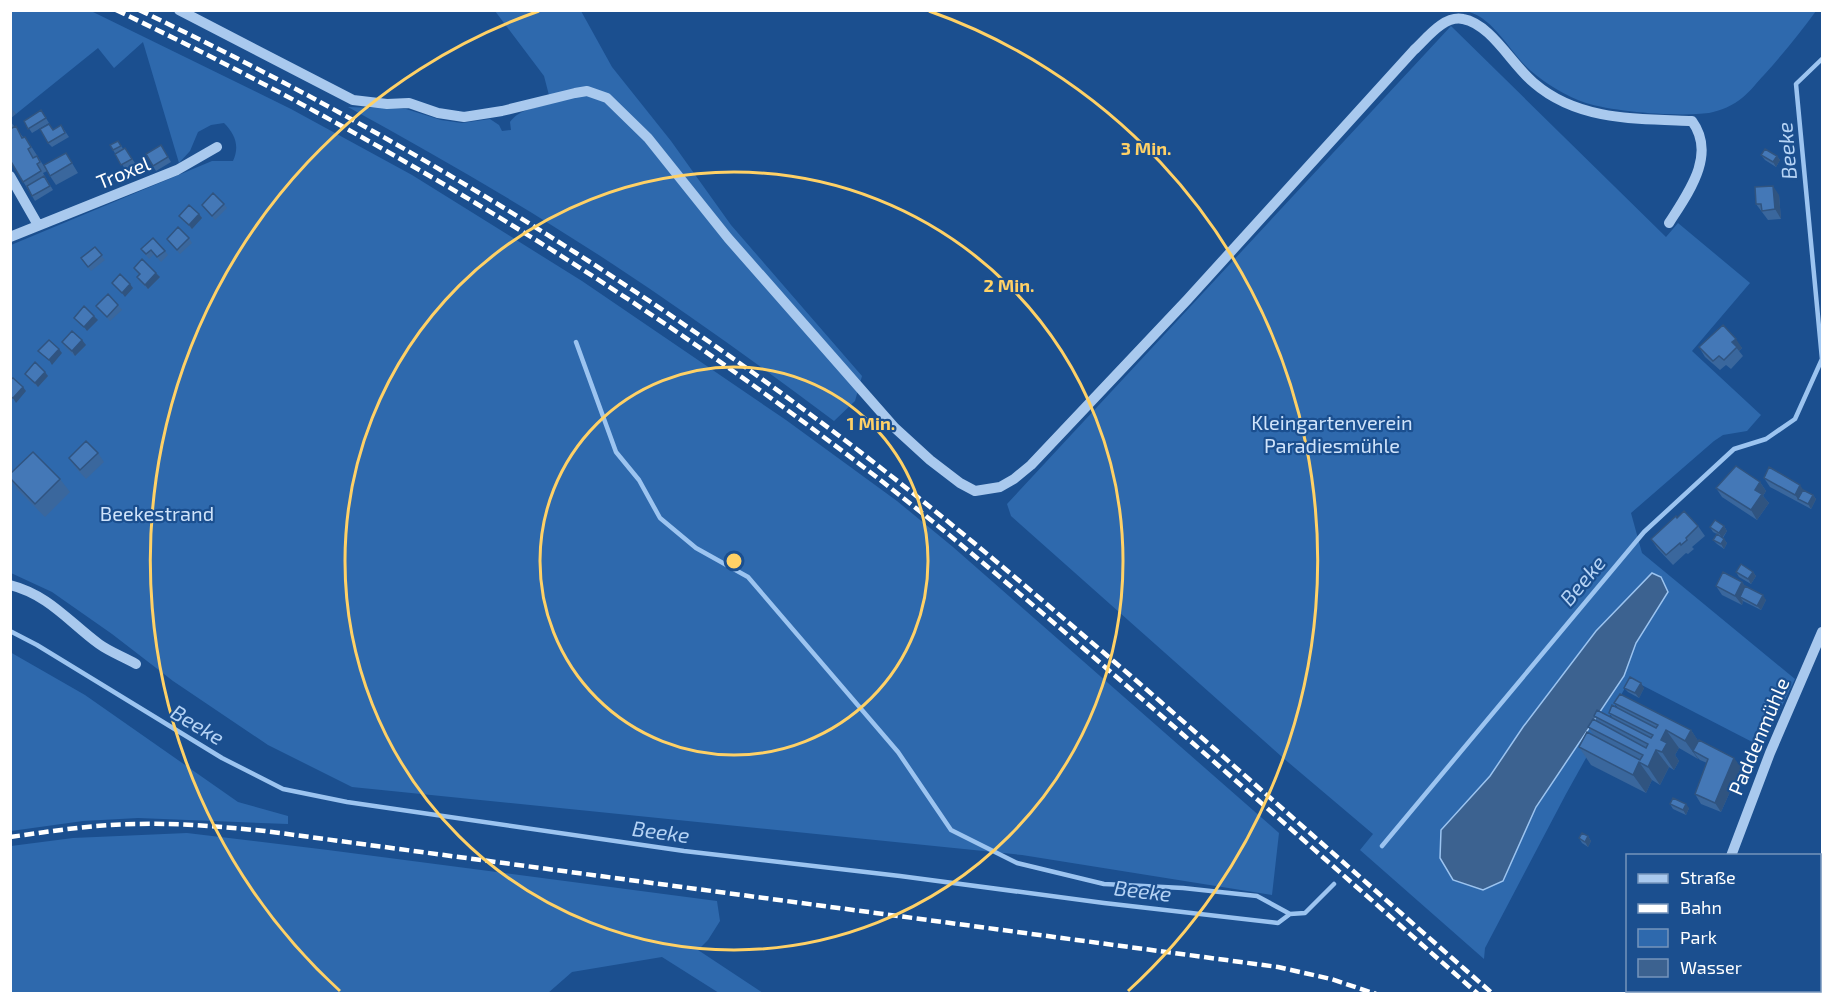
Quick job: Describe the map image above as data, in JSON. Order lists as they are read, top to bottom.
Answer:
{
  "streets": {
    "street": ["Troxel", "Paddenmühle"]
  },
  "water": ["Beeke"],
  "parks": ["Kleingartenverein Paradiesmühle", "Beekestrand"],
  "legend": [
    "Straße",
    "Bahn",
    "Park",
    "Wasser"
  ],
  "rings": ["3 Min.", "2 Min.", "1 Min."]
}
